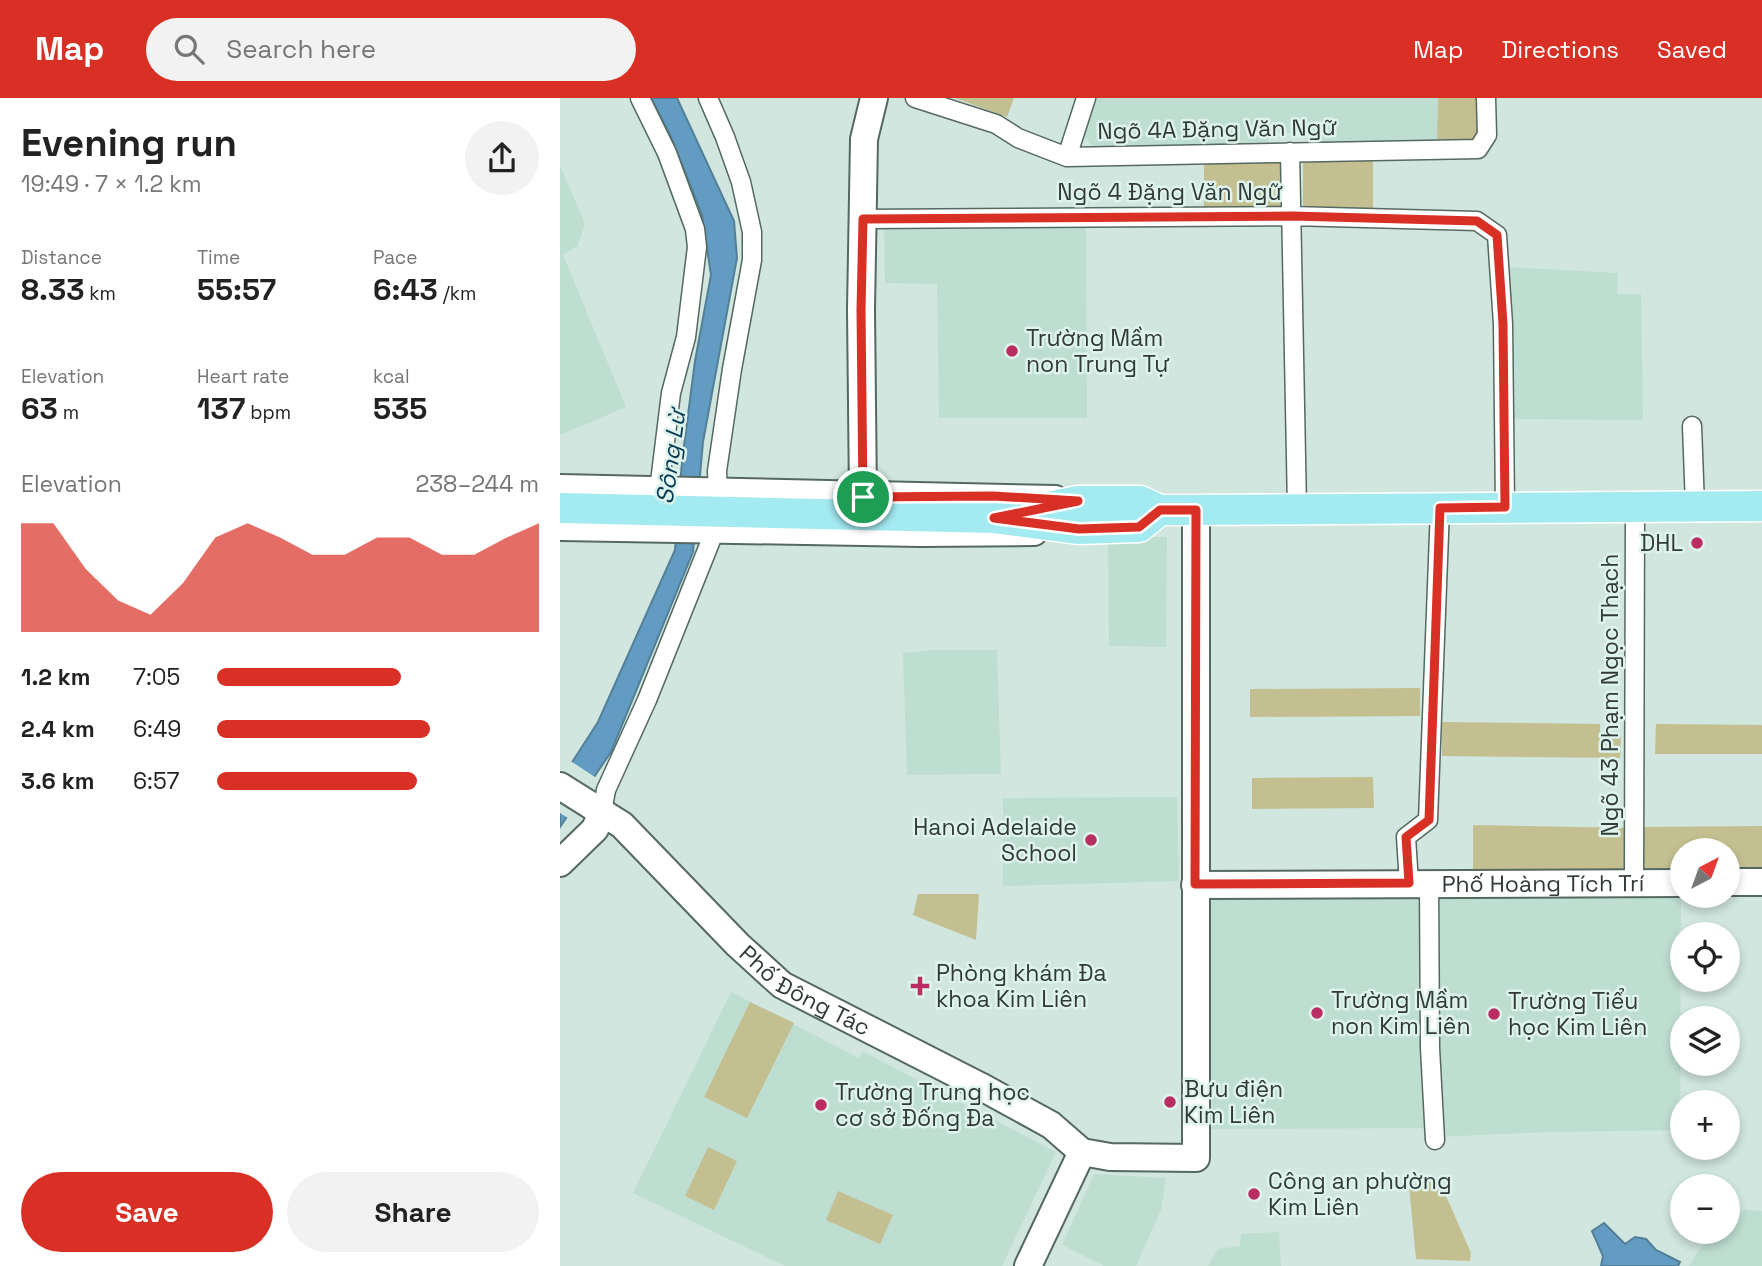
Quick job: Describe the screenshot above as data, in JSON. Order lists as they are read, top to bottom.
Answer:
{
  "streets": {
    "street": [
      "Ngõ 4A Đặng Văn Ngữ",
      "Ngõ 4 Đặng Văn Ngữ",
      "Ngõ 43 Phạm Ngọc Thạch",
      "Phố Hoàng Tích Trí",
      "Phố Đông Tác"
    ]
  },
  "crossings": [
    ["Ngõ 43 Phạm Ngọc Thạch", "Phố Hoàng Tích Trí"]
  ],
  "water": ["Sông Lừ"],
  "places": {
    "other": [
      "Trường Mầm non Trung Tự",
      "DHL",
      "Hanoi Adelaide School",
      "Trường Mầm non Kim Liên",
      "Trường Tiểu học Kim Liên",
      "Bưu điện Kim Liên",
      "Trường Trung học cơ sở Đống Đa",
      "Công an phường Kim Liên"
    ],
    "health": ["Phòng khám Đa khoa Kim Liên"]
  },
  "north": "top right",
  "page": {
    "header": "Map",
    "search": "Search here",
    "nav": ["Map", "Directions", "Saved"],
    "heading": ["Evening run", "19:49 · 7 × 1.2 km"],
    "stats": [
      ["Distance", "8.33 km"],
      ["Time", "55:57"],
      ["Pace", "6:43 /km"],
      ["Elevation", "63 m"],
      ["Heart rate", "137 bpm"],
      ["kcal", "535"]
    ],
    "chart": ["Elevation", "238–244 m"],
    "list": [
      {
        "name": "1.2 km",
        "note": "7:05"
      },
      {
        "name": "2.4 km",
        "note": "6:49"
      },
      {
        "name": "3.6 km",
        "note": "6:57"
      }
    ],
    "map_buttons": ["+", "−"],
    "buttons": ["Save", "Share"]
  }
}
